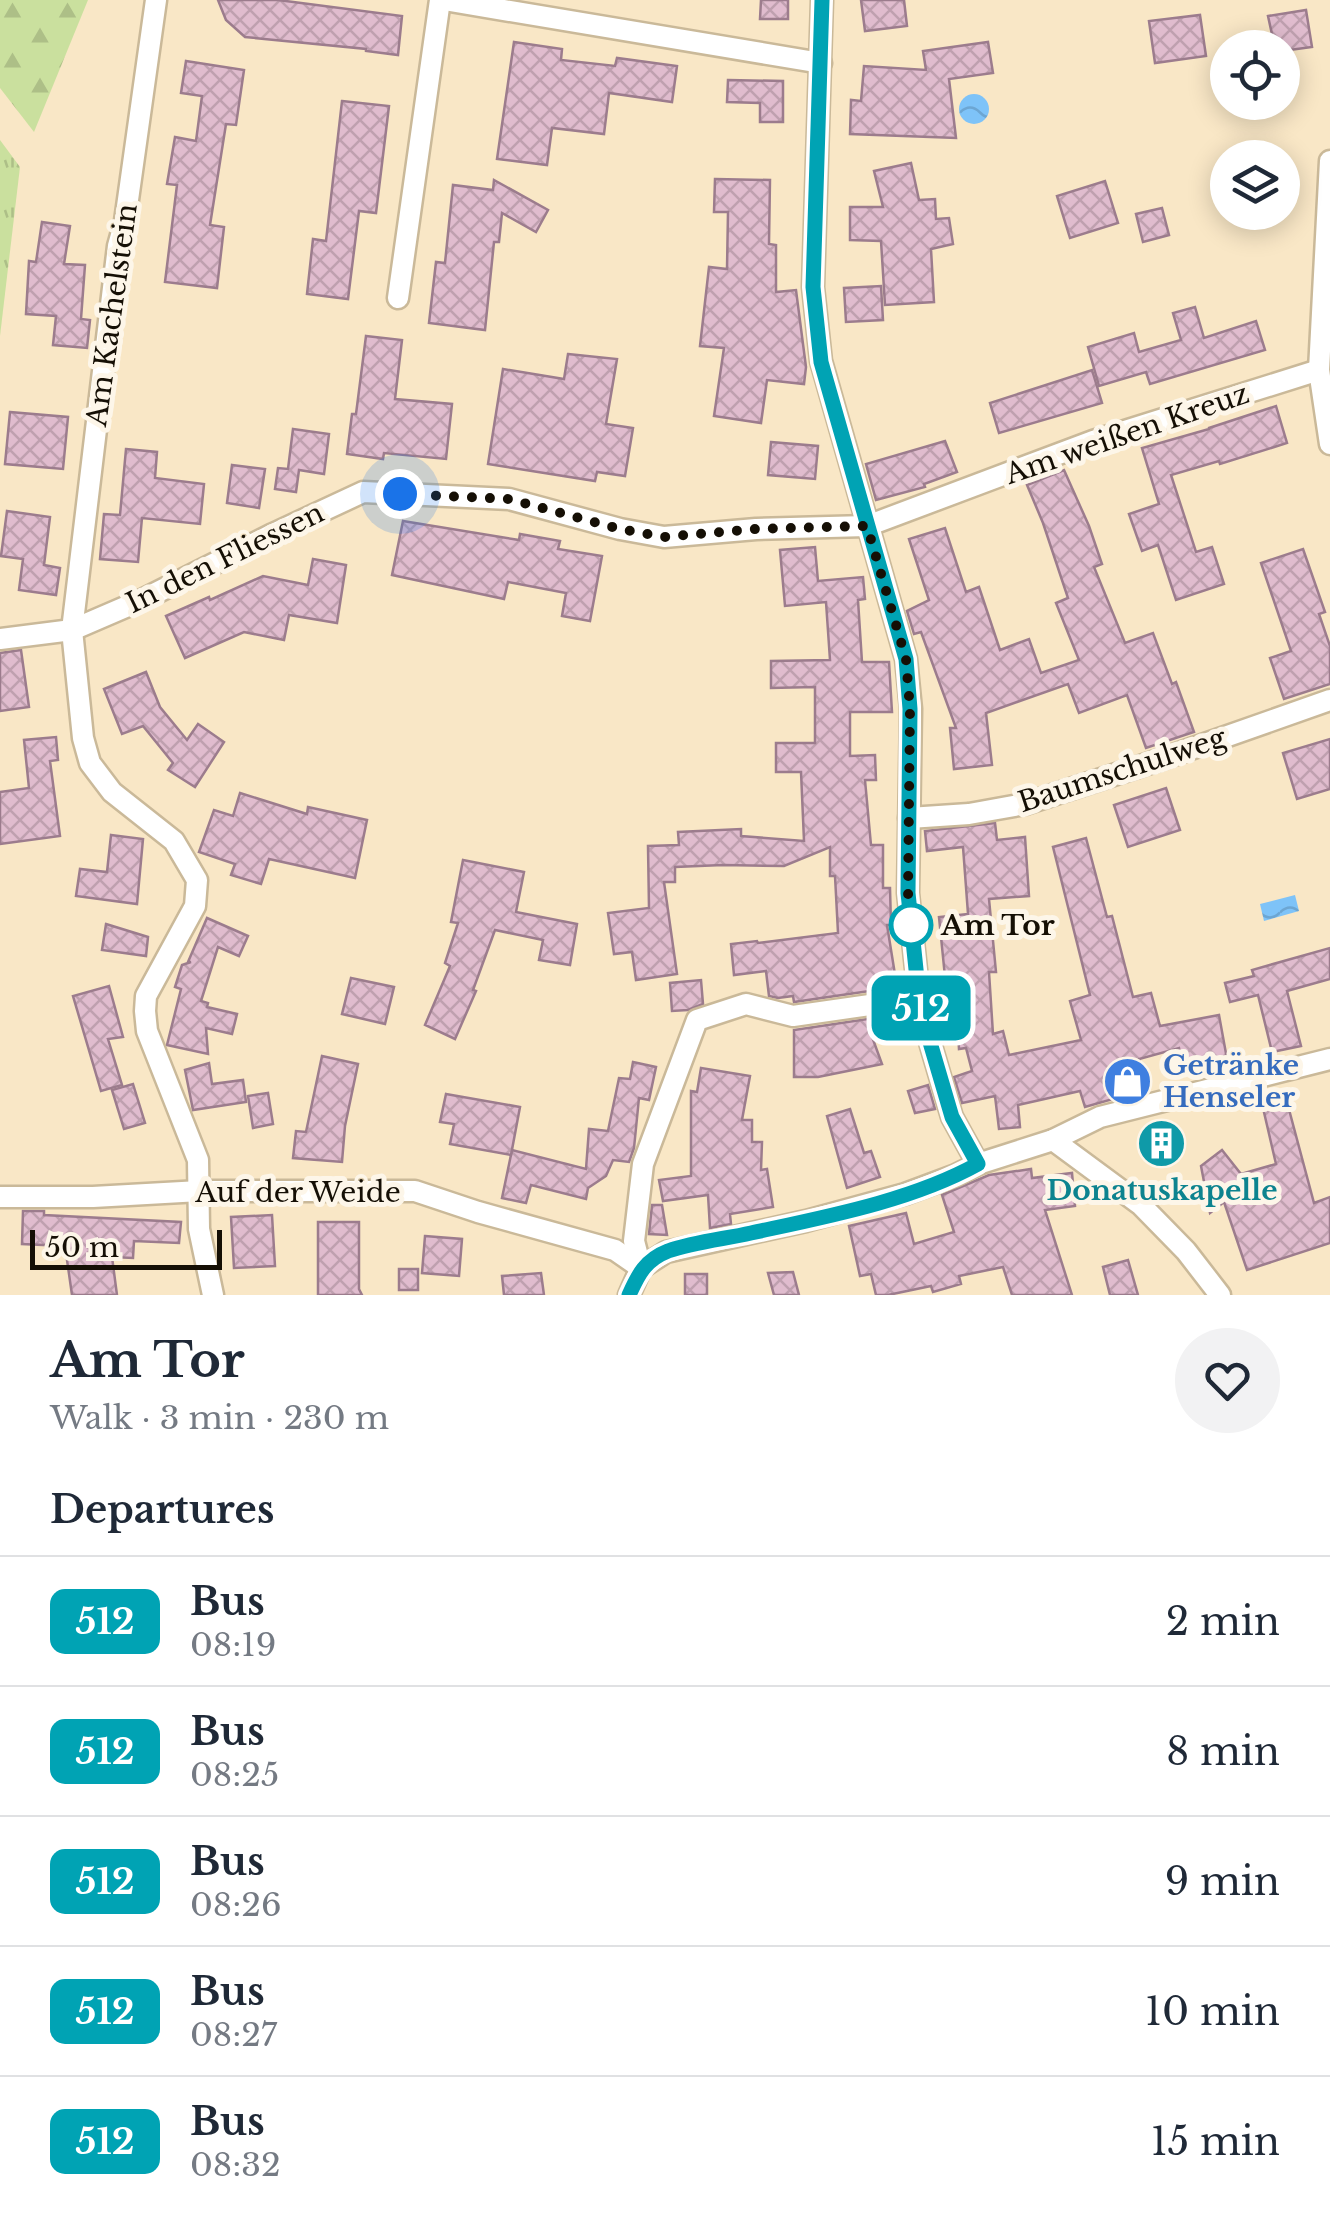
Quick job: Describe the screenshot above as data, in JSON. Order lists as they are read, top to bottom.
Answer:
{
  "streets": {
    "street": [
      "Am Kachelstein",
      "Am weißen Kreuz",
      "In den Fliessen",
      "Baumschulweg",
      "Auf der Weide"
    ]
  },
  "crossings": [
    ["Am Kachelstein", "In den Fliessen"],
    ["Am Kachelstein", "Auf der Weide"],
    ["Am weißen Kreuz", "In den Fliessen"]
  ],
  "places": {
    "other": ["Am Tor"],
    "shop": ["Getränke Henseler"],
    "building": ["Donatuskapelle"]
  },
  "lines": ["bus line 512"],
  "scale_bar": "50 m",
  "page": {
    "on_map": "512",
    "scale": "50 m",
    "heading": [
      ["Am Tor", "Walk · 3 min · 230 m"],
      "Departures"
    ],
    "list": [
      {
        "mark": "512",
        "name": "Bus",
        "note": "08:19",
        "value": "2 min"
      },
      {
        "mark": "512",
        "name": "Bus",
        "note": "08:25",
        "value": "8 min"
      },
      {
        "mark": "512",
        "name": "Bus",
        "note": "08:26",
        "value": "9 min"
      },
      {
        "mark": "512",
        "name": "Bus",
        "note": "08:27",
        "value": "10 min"
      },
      {
        "mark": "512",
        "name": "Bus",
        "note": "08:32",
        "value": "15 min"
      }
    ]
  }
}
